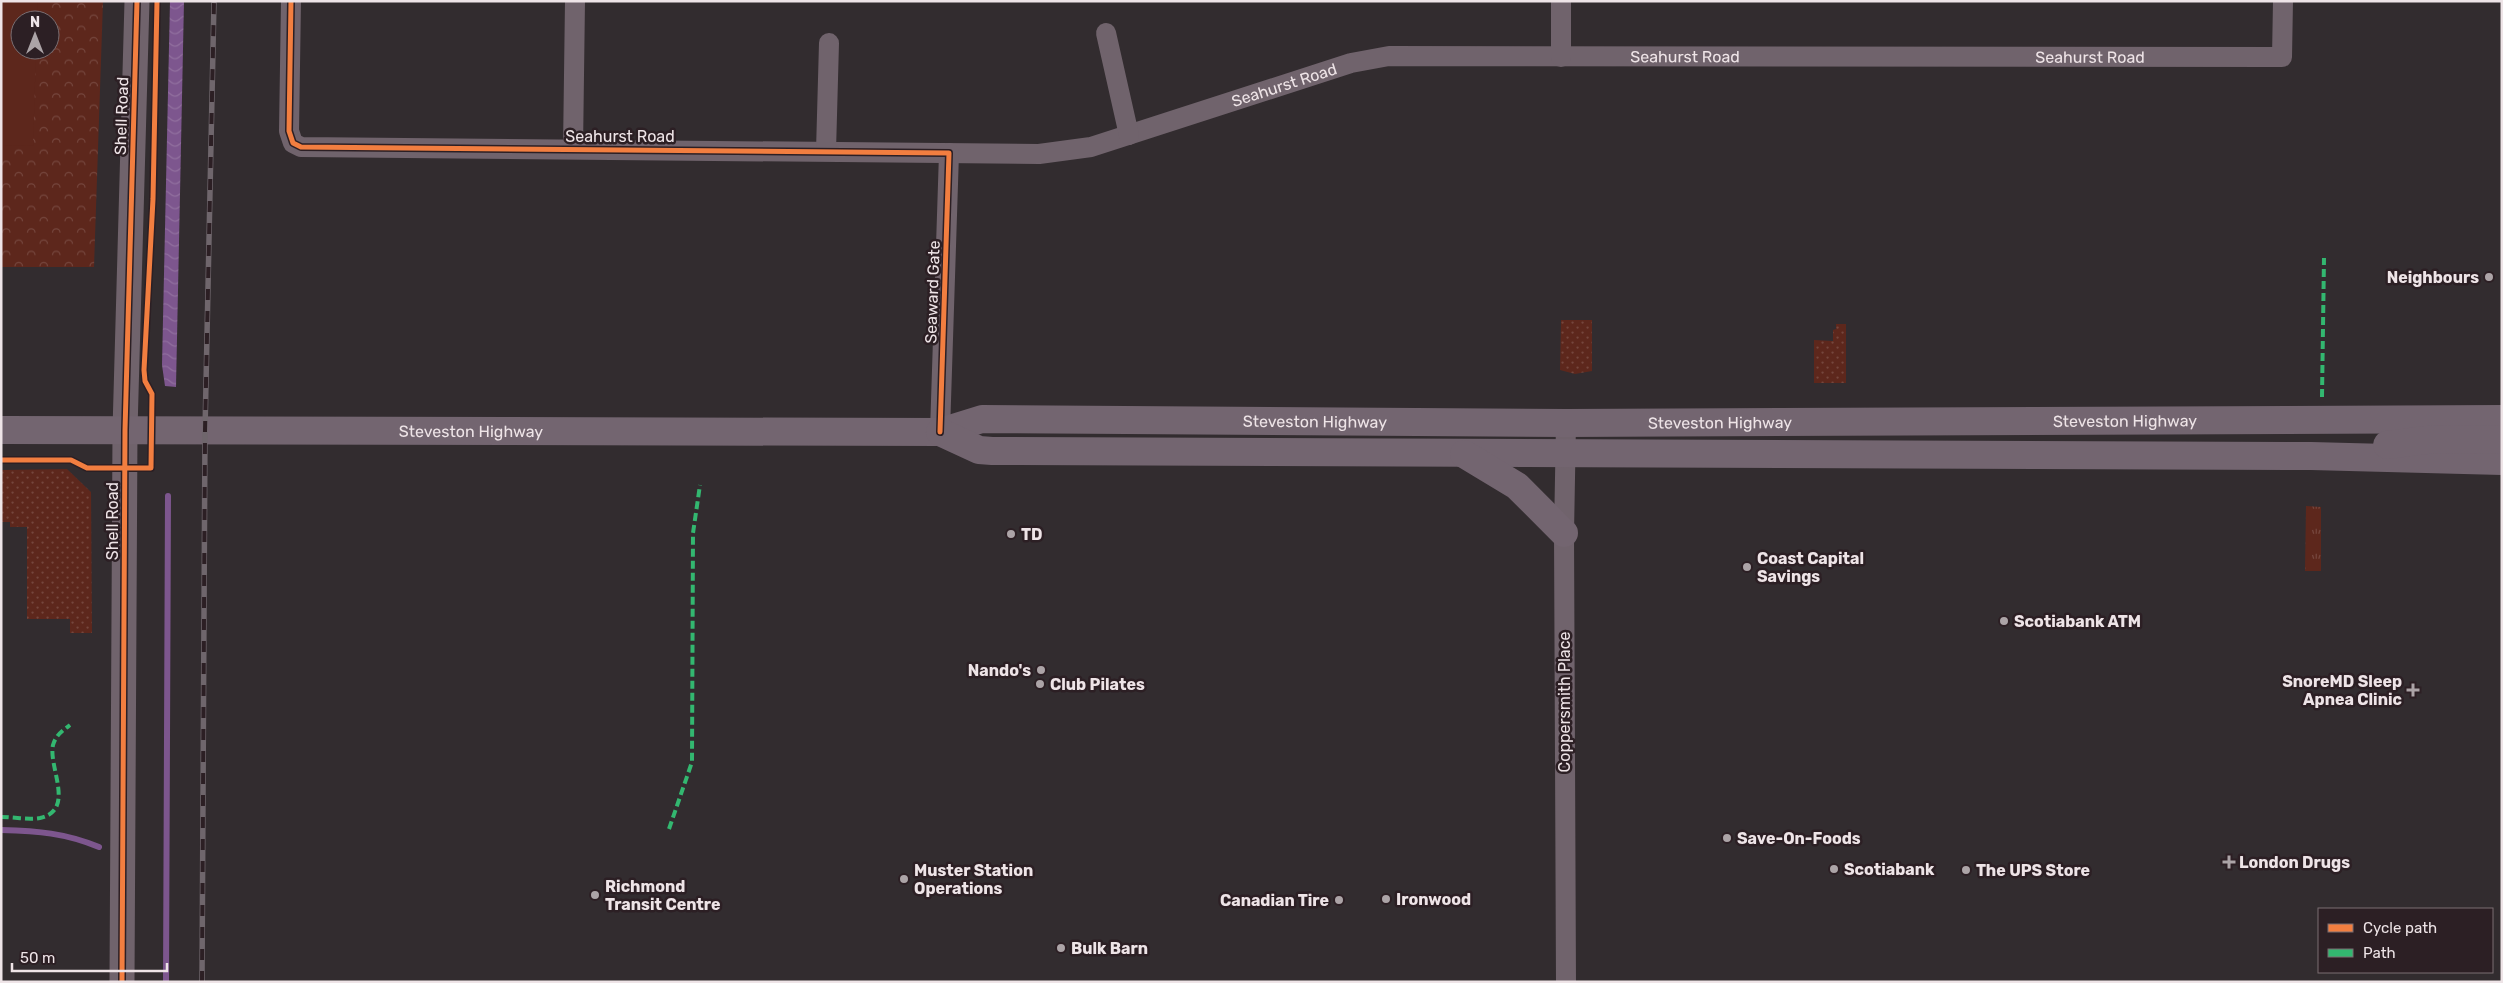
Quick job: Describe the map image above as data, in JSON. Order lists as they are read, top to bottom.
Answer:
{
  "streets": {
    "main road": ["Steveston Highway"],
    "street": [
      "Seahurst Road",
      "Shell Road",
      "Seaward Gate",
      "Coppersmith Place"
    ]
  },
  "crossings": [
    ["Seahurst Road", "Seaward Gate"],
    ["Shell Road", "Steveston Highway"],
    ["Seaward Gate", "Steveston Highway"],
    ["Steveston Highway", "Coppersmith Place"]
  ],
  "places": {
    "other": [
      "Neighbours",
      "TD",
      "Coast Capital Savings",
      "Scotiabank ATM",
      "Nando's",
      "Club Pilates",
      "Save-On-Foods",
      "Scotiabank",
      "The UPS Store",
      "Muster Station Operations",
      "Richmond Transit Centre",
      "Ironwood",
      "Canadian Tire",
      "Bulk Barn"
    ],
    "health": ["SnoreMD Sleep Apnea Clinic", "London Drugs"]
  },
  "legend": ["Cycle path", "Path"],
  "scale_bar": "50 m",
  "north": "top"
}
